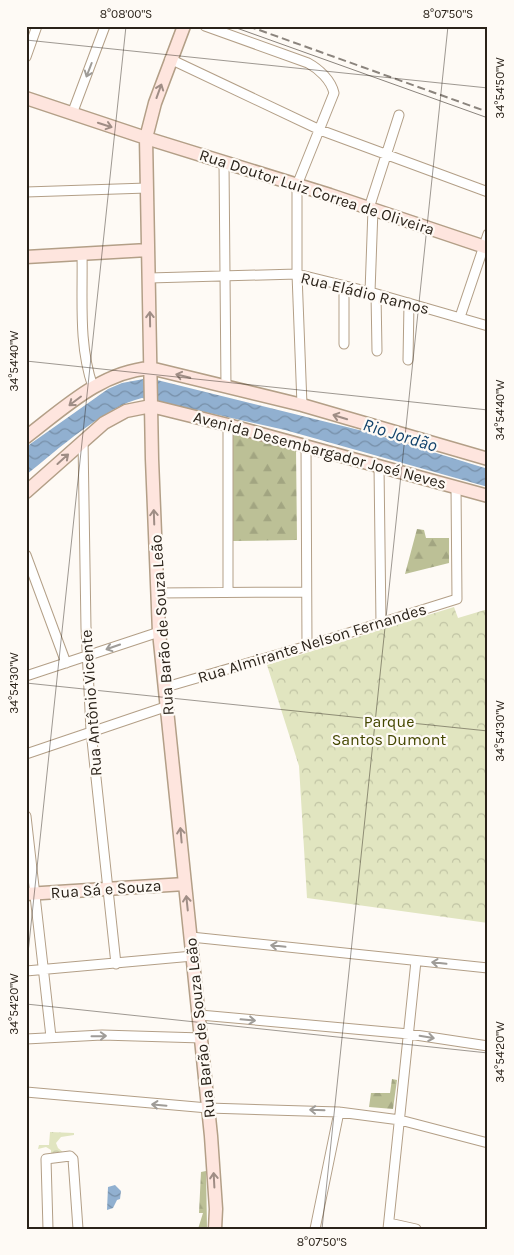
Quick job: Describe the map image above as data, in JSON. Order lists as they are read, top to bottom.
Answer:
{
  "streets": {
    "main road": [
      "Rua Doutor Luiz Correa de Oliveira",
      "Avenida Desembargador José Neves",
      "Rua Barão de Souza Leão",
      "Rua Sá e Souza"
    ],
    "street": ["Rua Eládio Ramos", "Rua Almirante Nelson Fernandes", "Rua Antônio Vicente"]
  },
  "crossings": [
    ["Rua Doutor Luiz Correa de Oliveira", "Rua Barão de Souza Leão"],
    ["Rua Eládio Ramos", "Rua Barão de Souza Leão"],
    ["Avenida Desembargador José Neves", "Rua Barão de Souza Leão"],
    ["Avenida Desembargador José Neves", "Rua Almirante Nelson Fernandes"],
    ["Rua Barão de Souza Leão", "Rua Almirante Nelson Fernandes"],
    ["Rua Barão de Souza Leão", "Rua Sá e Souza"],
    ["Rua Antônio Vicente", "Rua Sá e Souza"]
  ],
  "one_way": ["Rua Barão de Souza Leão"],
  "water": ["Rio Jordão"],
  "parks": ["Parque Santos Dumont"],
  "coordinates": [
    "8°08'00\"S",
    "8°07'50\"S",
    "34°54'50\"W",
    "34°54'40\"W",
    "34°54'30\"W",
    "34°54'20\"W"
  ]
}
